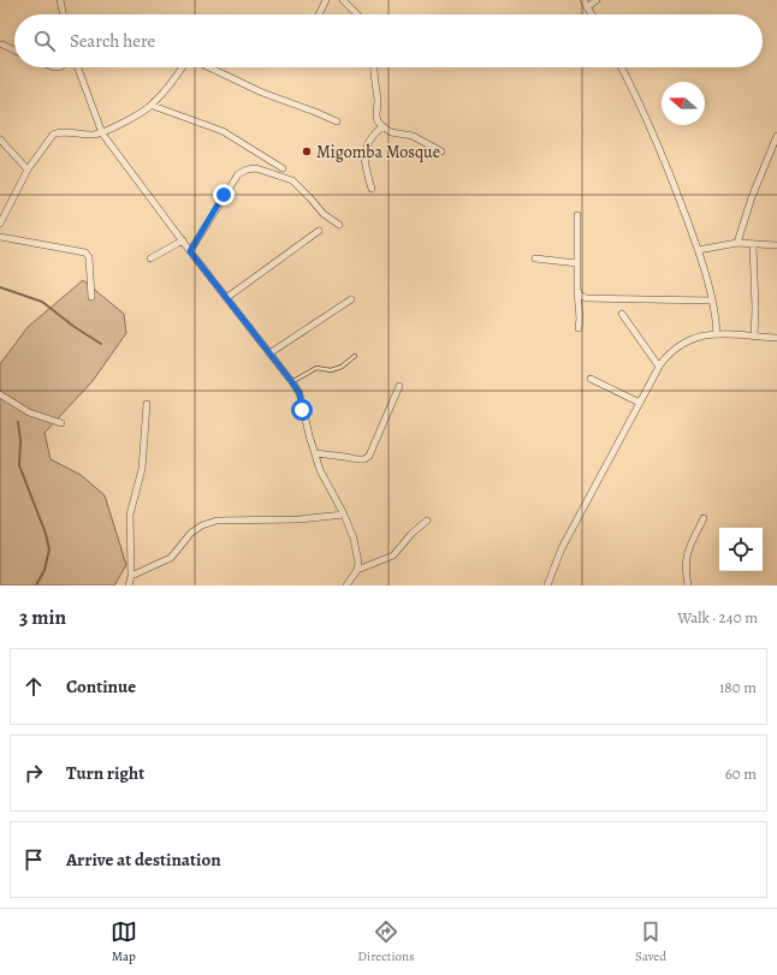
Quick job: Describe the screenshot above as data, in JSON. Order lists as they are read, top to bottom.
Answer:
{
  "places": ["Migomba Mosque"],
  "north": "left",
  "page": {
    "search": "Search here",
    "heading": ["3 min", "Walk · 240 m"],
    "list": [
      ["Continue", "180 m"],
      ["Turn right", "60 m"],
      "Arrive at destination"
    ],
    "nav": ["Map", "Directions", "Saved"]
  }
}
